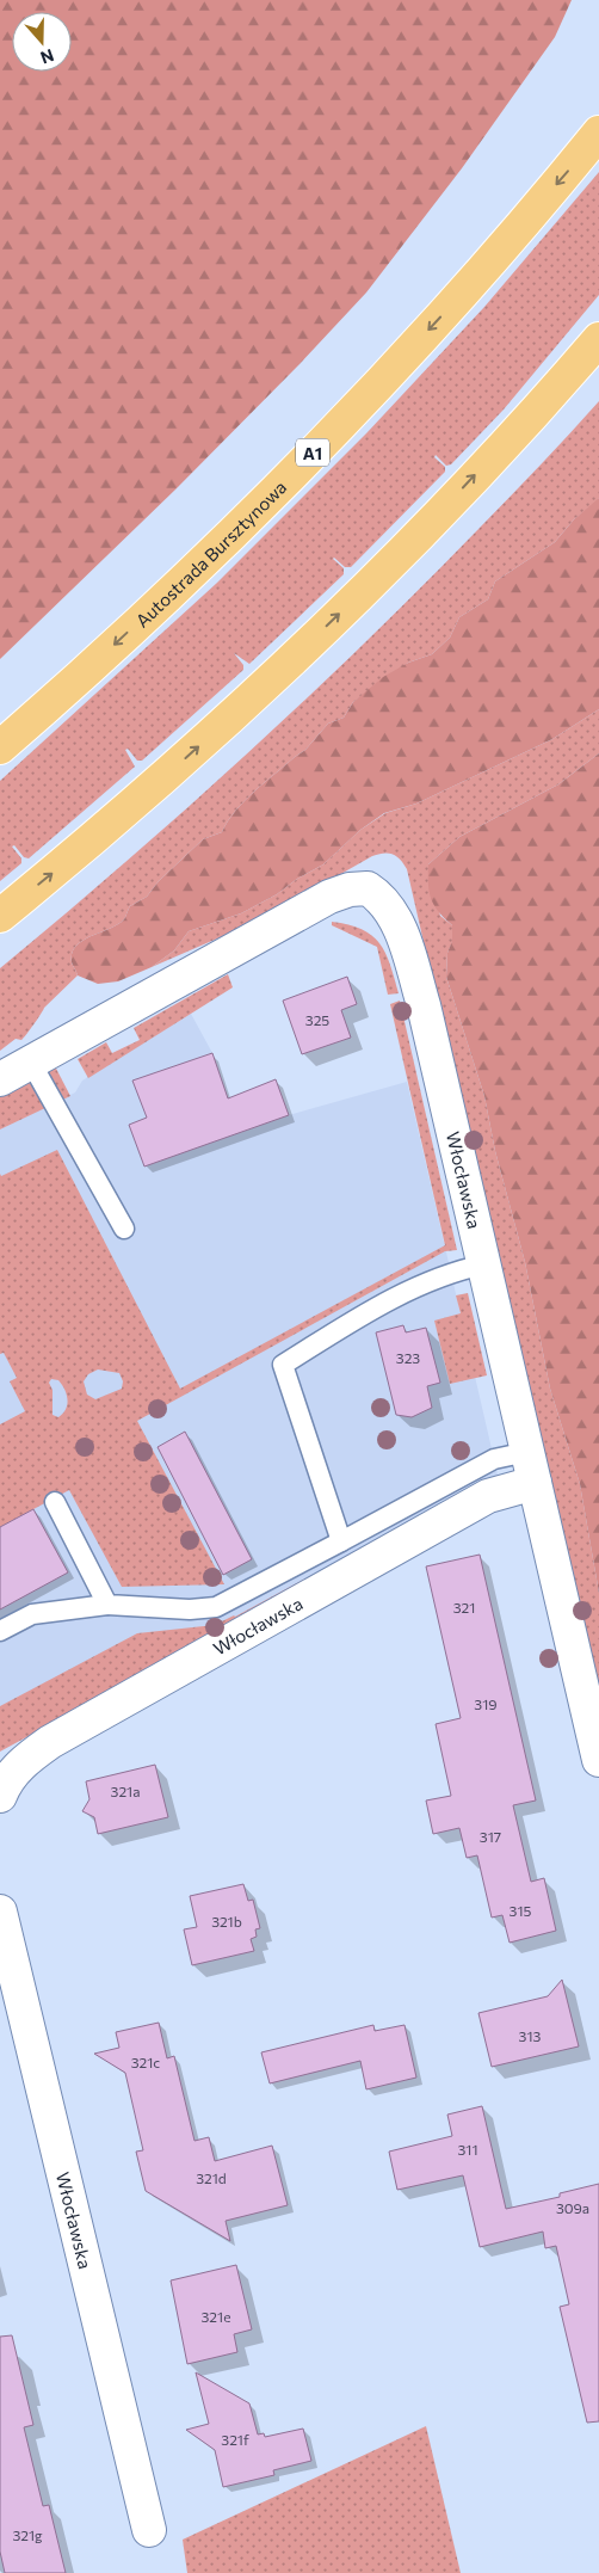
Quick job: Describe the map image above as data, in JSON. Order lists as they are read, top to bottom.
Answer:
{
  "streets": {
    "highway": ["A1", "Autostrada Bursztynowa"],
    "street": ["Włocławska"]
  },
  "house_numbers": [
    "325",
    "323",
    "321",
    "319",
    "321a",
    "317",
    "315",
    "321b",
    "313",
    "321c",
    "311",
    "321d",
    "309a",
    "321e",
    "321f",
    "321g"
  ],
  "north": "bottom"
}
